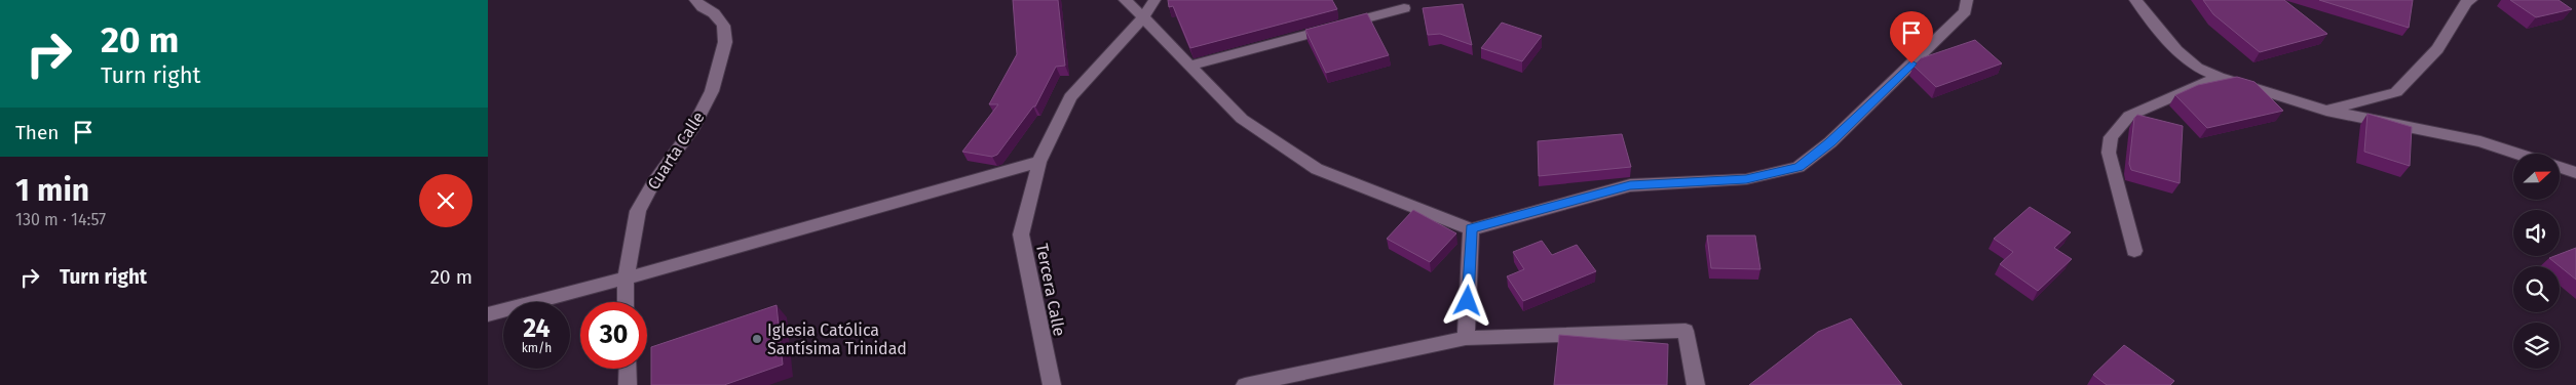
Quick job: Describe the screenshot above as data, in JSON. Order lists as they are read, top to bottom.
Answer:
{
  "streets": {
    "street": ["Cuarta Calle", "Tercera Calle"]
  },
  "places": ["Iglesia Católica Santísima Trinidad"],
  "north": "right",
  "page": {
    "turn": ["20 m", "Turn right"],
    "then": "Then",
    "heading": ["1 min", "130 m · 14:57"],
    "list": [
      {
        "name": "Turn right",
        "value": "20 m"
      }
    ],
    "speed": "24 km/h",
    "limit": "30"
  }
}
